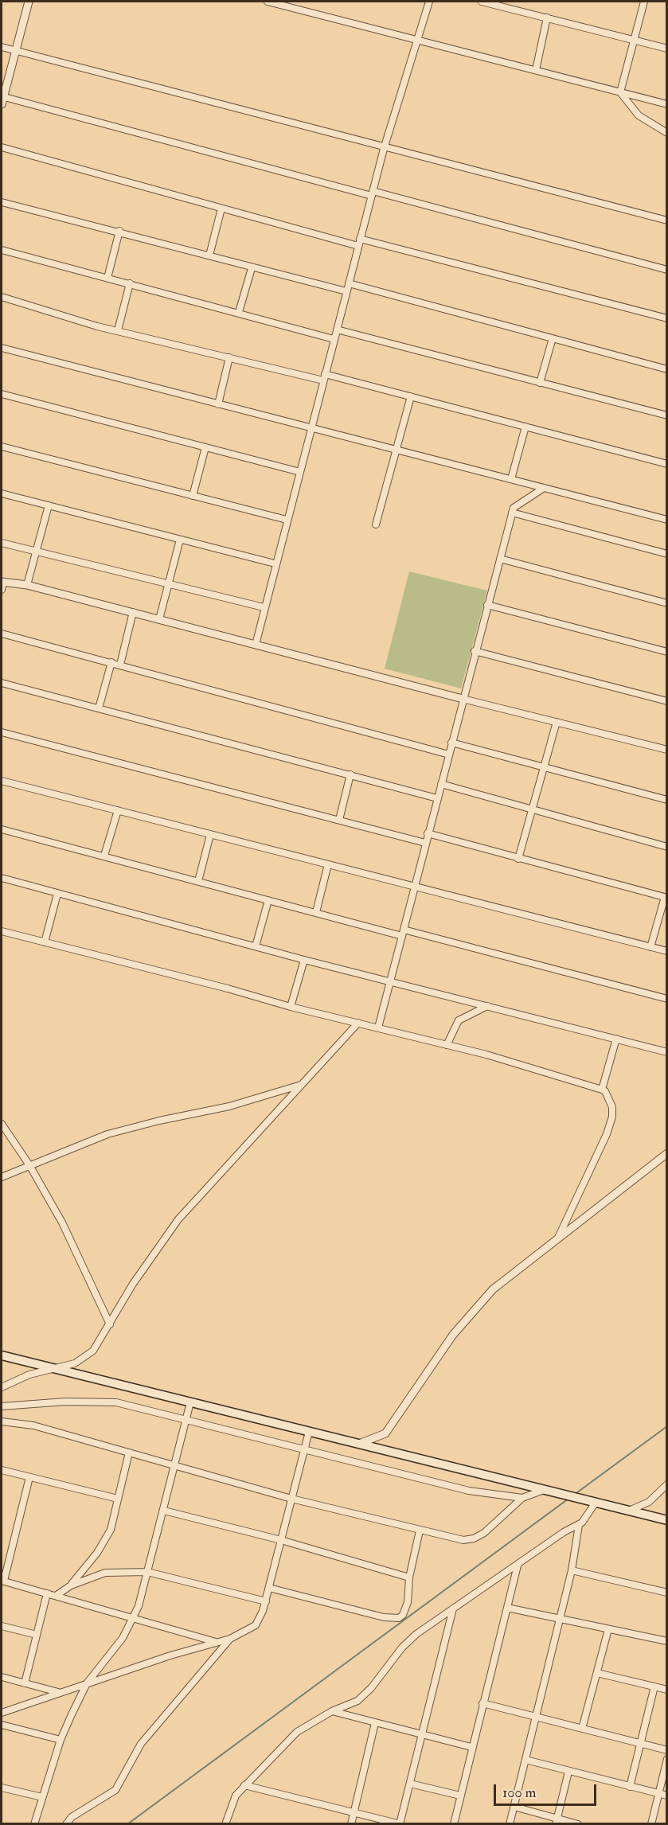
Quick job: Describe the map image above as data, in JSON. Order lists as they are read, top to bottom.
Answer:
{
  "scale_bar": "100 m"
}
